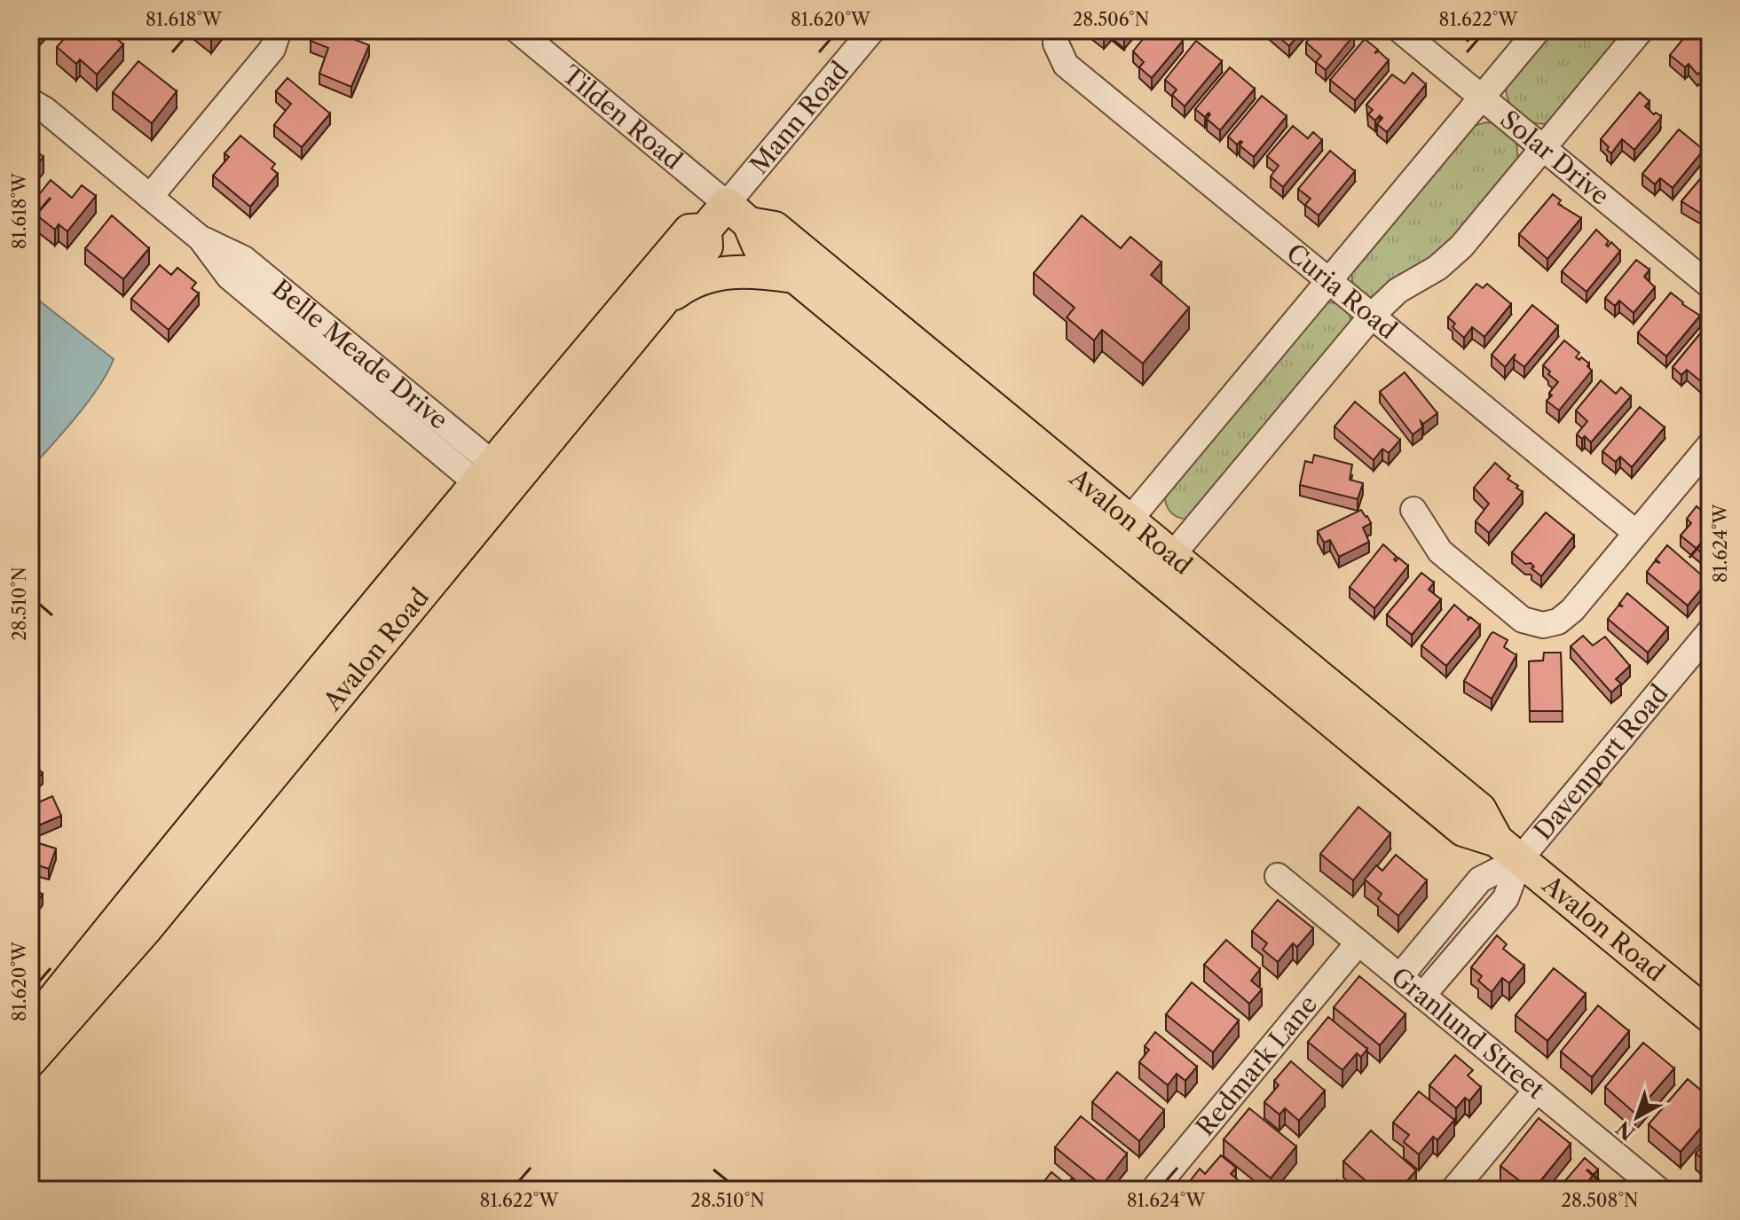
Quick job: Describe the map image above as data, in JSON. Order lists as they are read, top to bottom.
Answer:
{
  "streets": {
    "main road": ["Avalon Road"],
    "street": [
      "Tilden Road",
      "Mann Road",
      "Solar Drive",
      "Curia Road",
      "Belle Meade Drive",
      "Davenport Road",
      "Granlund Street",
      "Redmark Lane"
    ]
  },
  "crossings": [
    ["Tilden Road", "Mann Road"],
    ["Tilden Road", "Avalon Road"],
    ["Mann Road", "Avalon Road"],
    ["Belle Meade Drive", "Avalon Road"],
    ["Avalon Road", "Davenport Road"],
    ["Granlund Street", "Redmark Lane"]
  ],
  "north": "bottom left",
  "coordinates": [
    "81.618°W",
    "81.620°W",
    "28.506°N",
    "81.622°W",
    "81.624°W",
    "28.510°N",
    "28.508°N"
  ]
}
